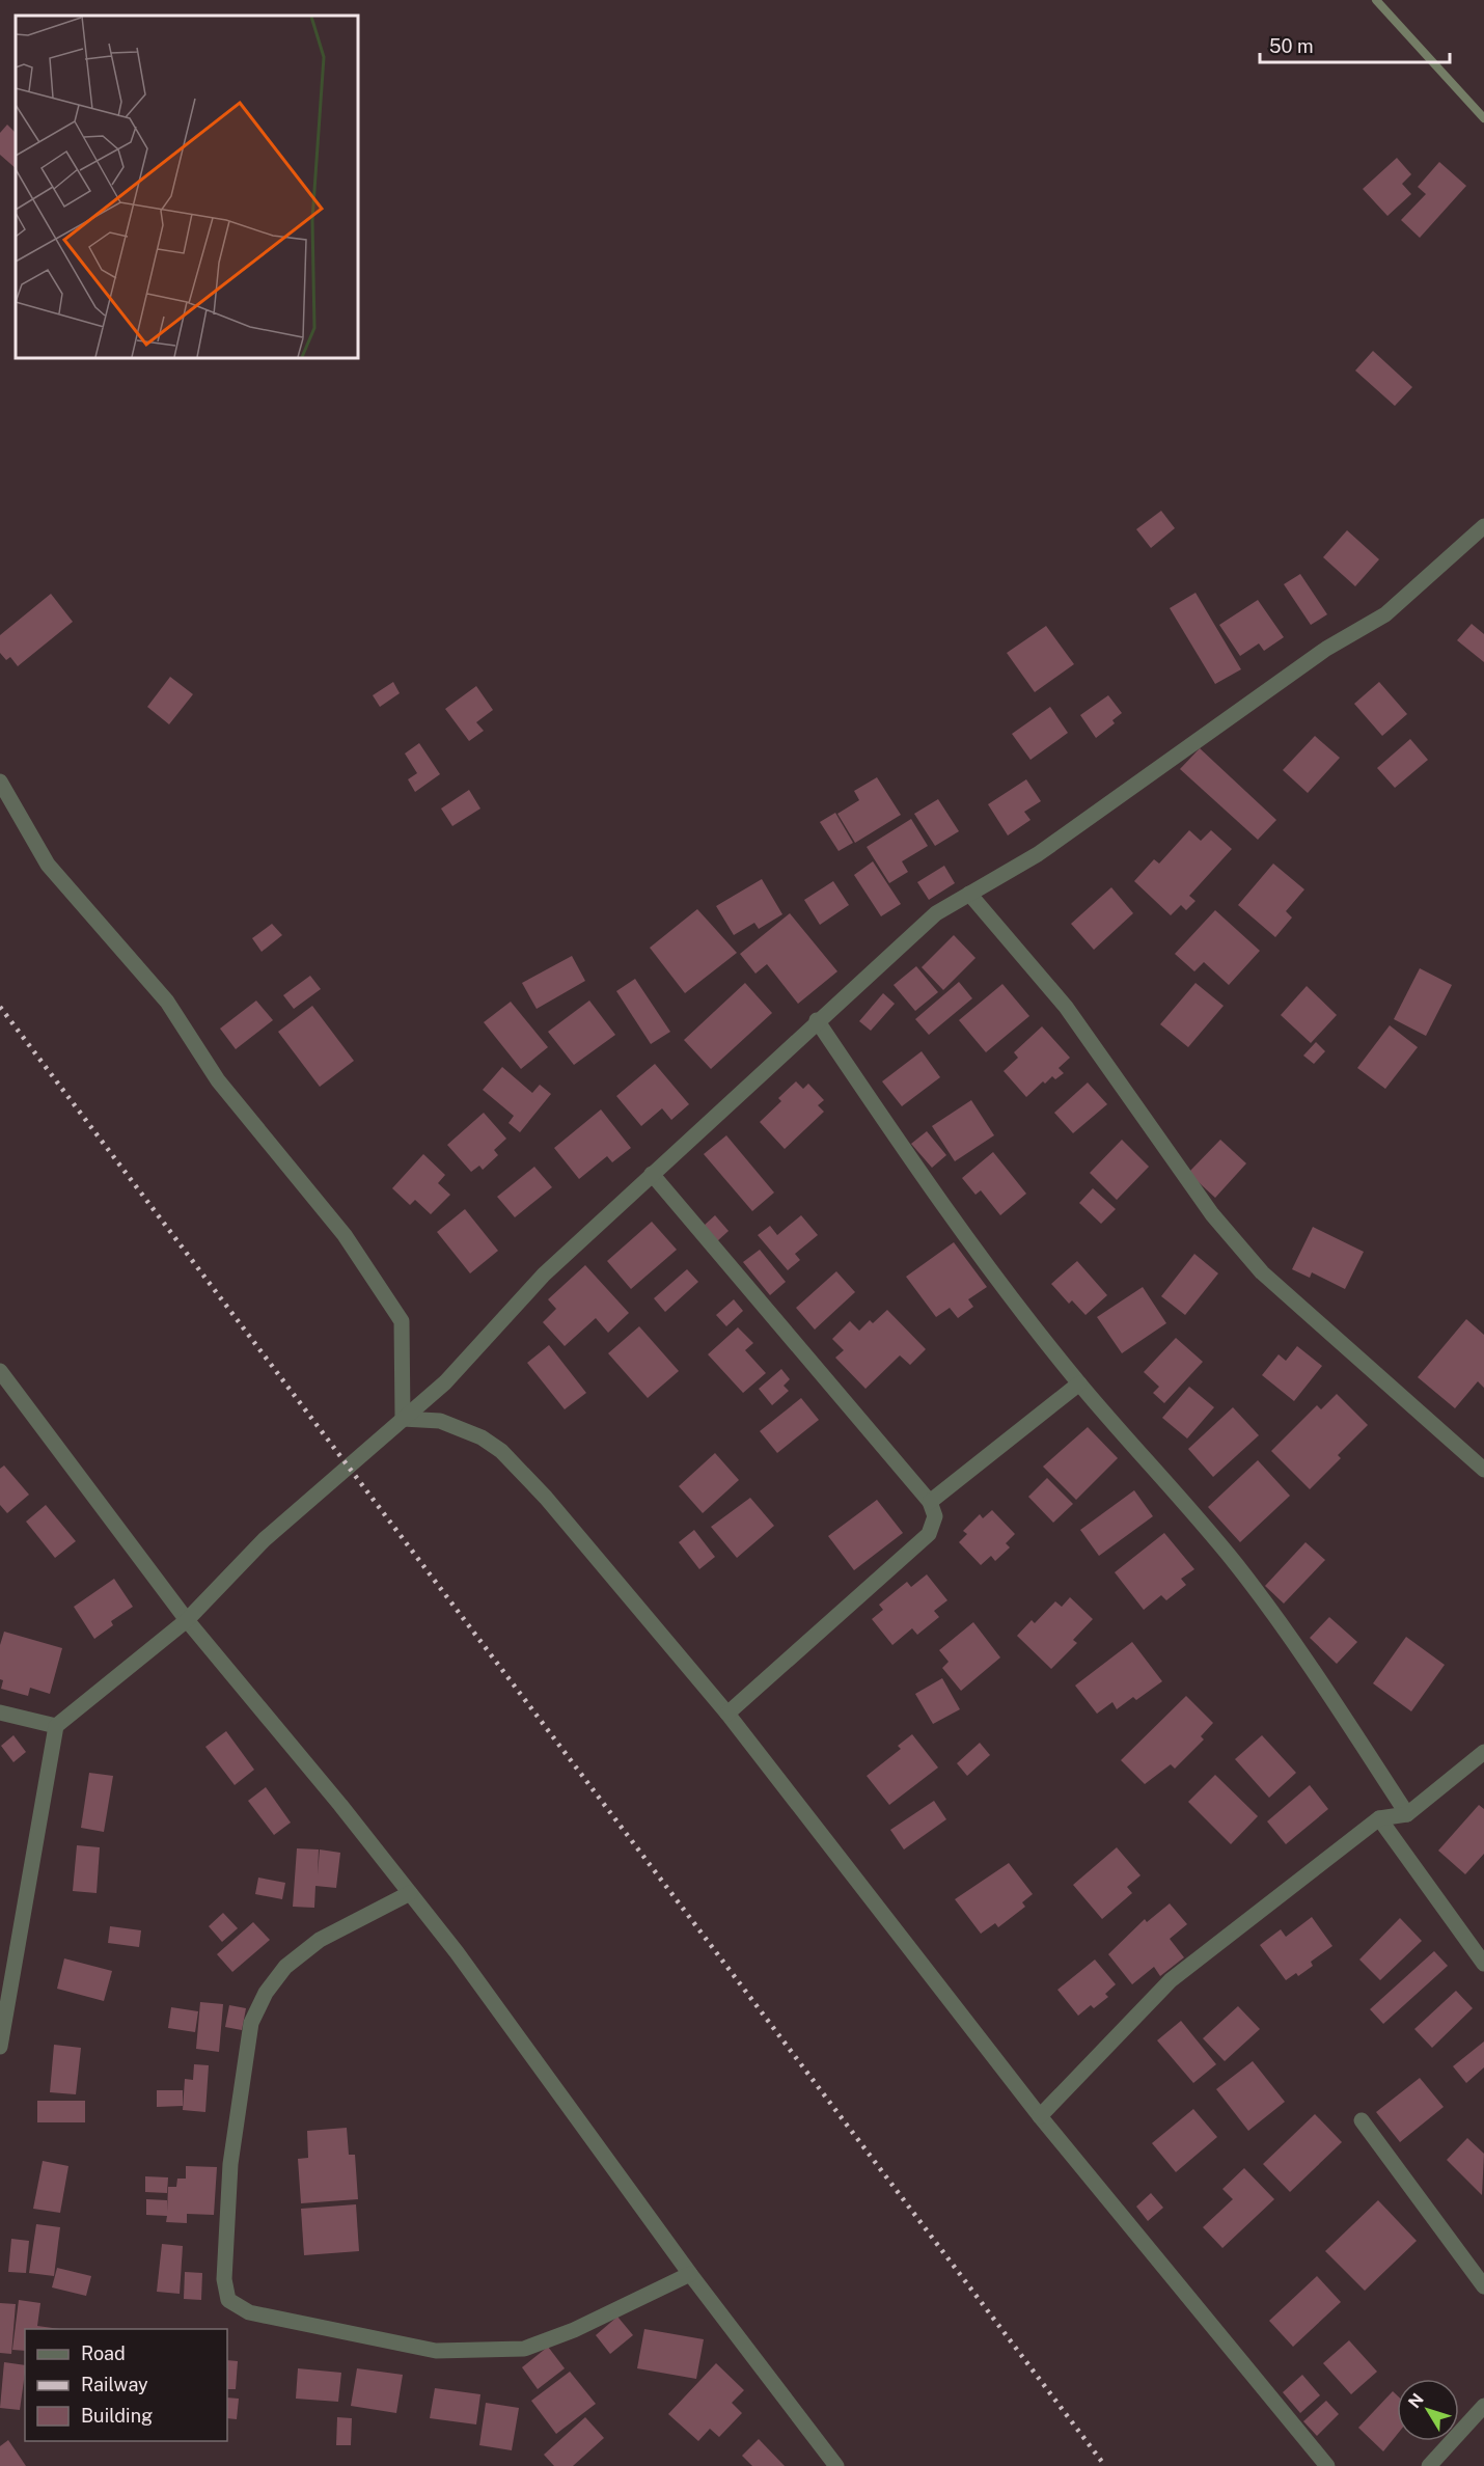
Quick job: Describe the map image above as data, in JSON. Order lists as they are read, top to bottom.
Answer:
{
  "legend": ["Road", "Railway", "Building"],
  "scale_bar": "50 m",
  "north": "top left"
}
